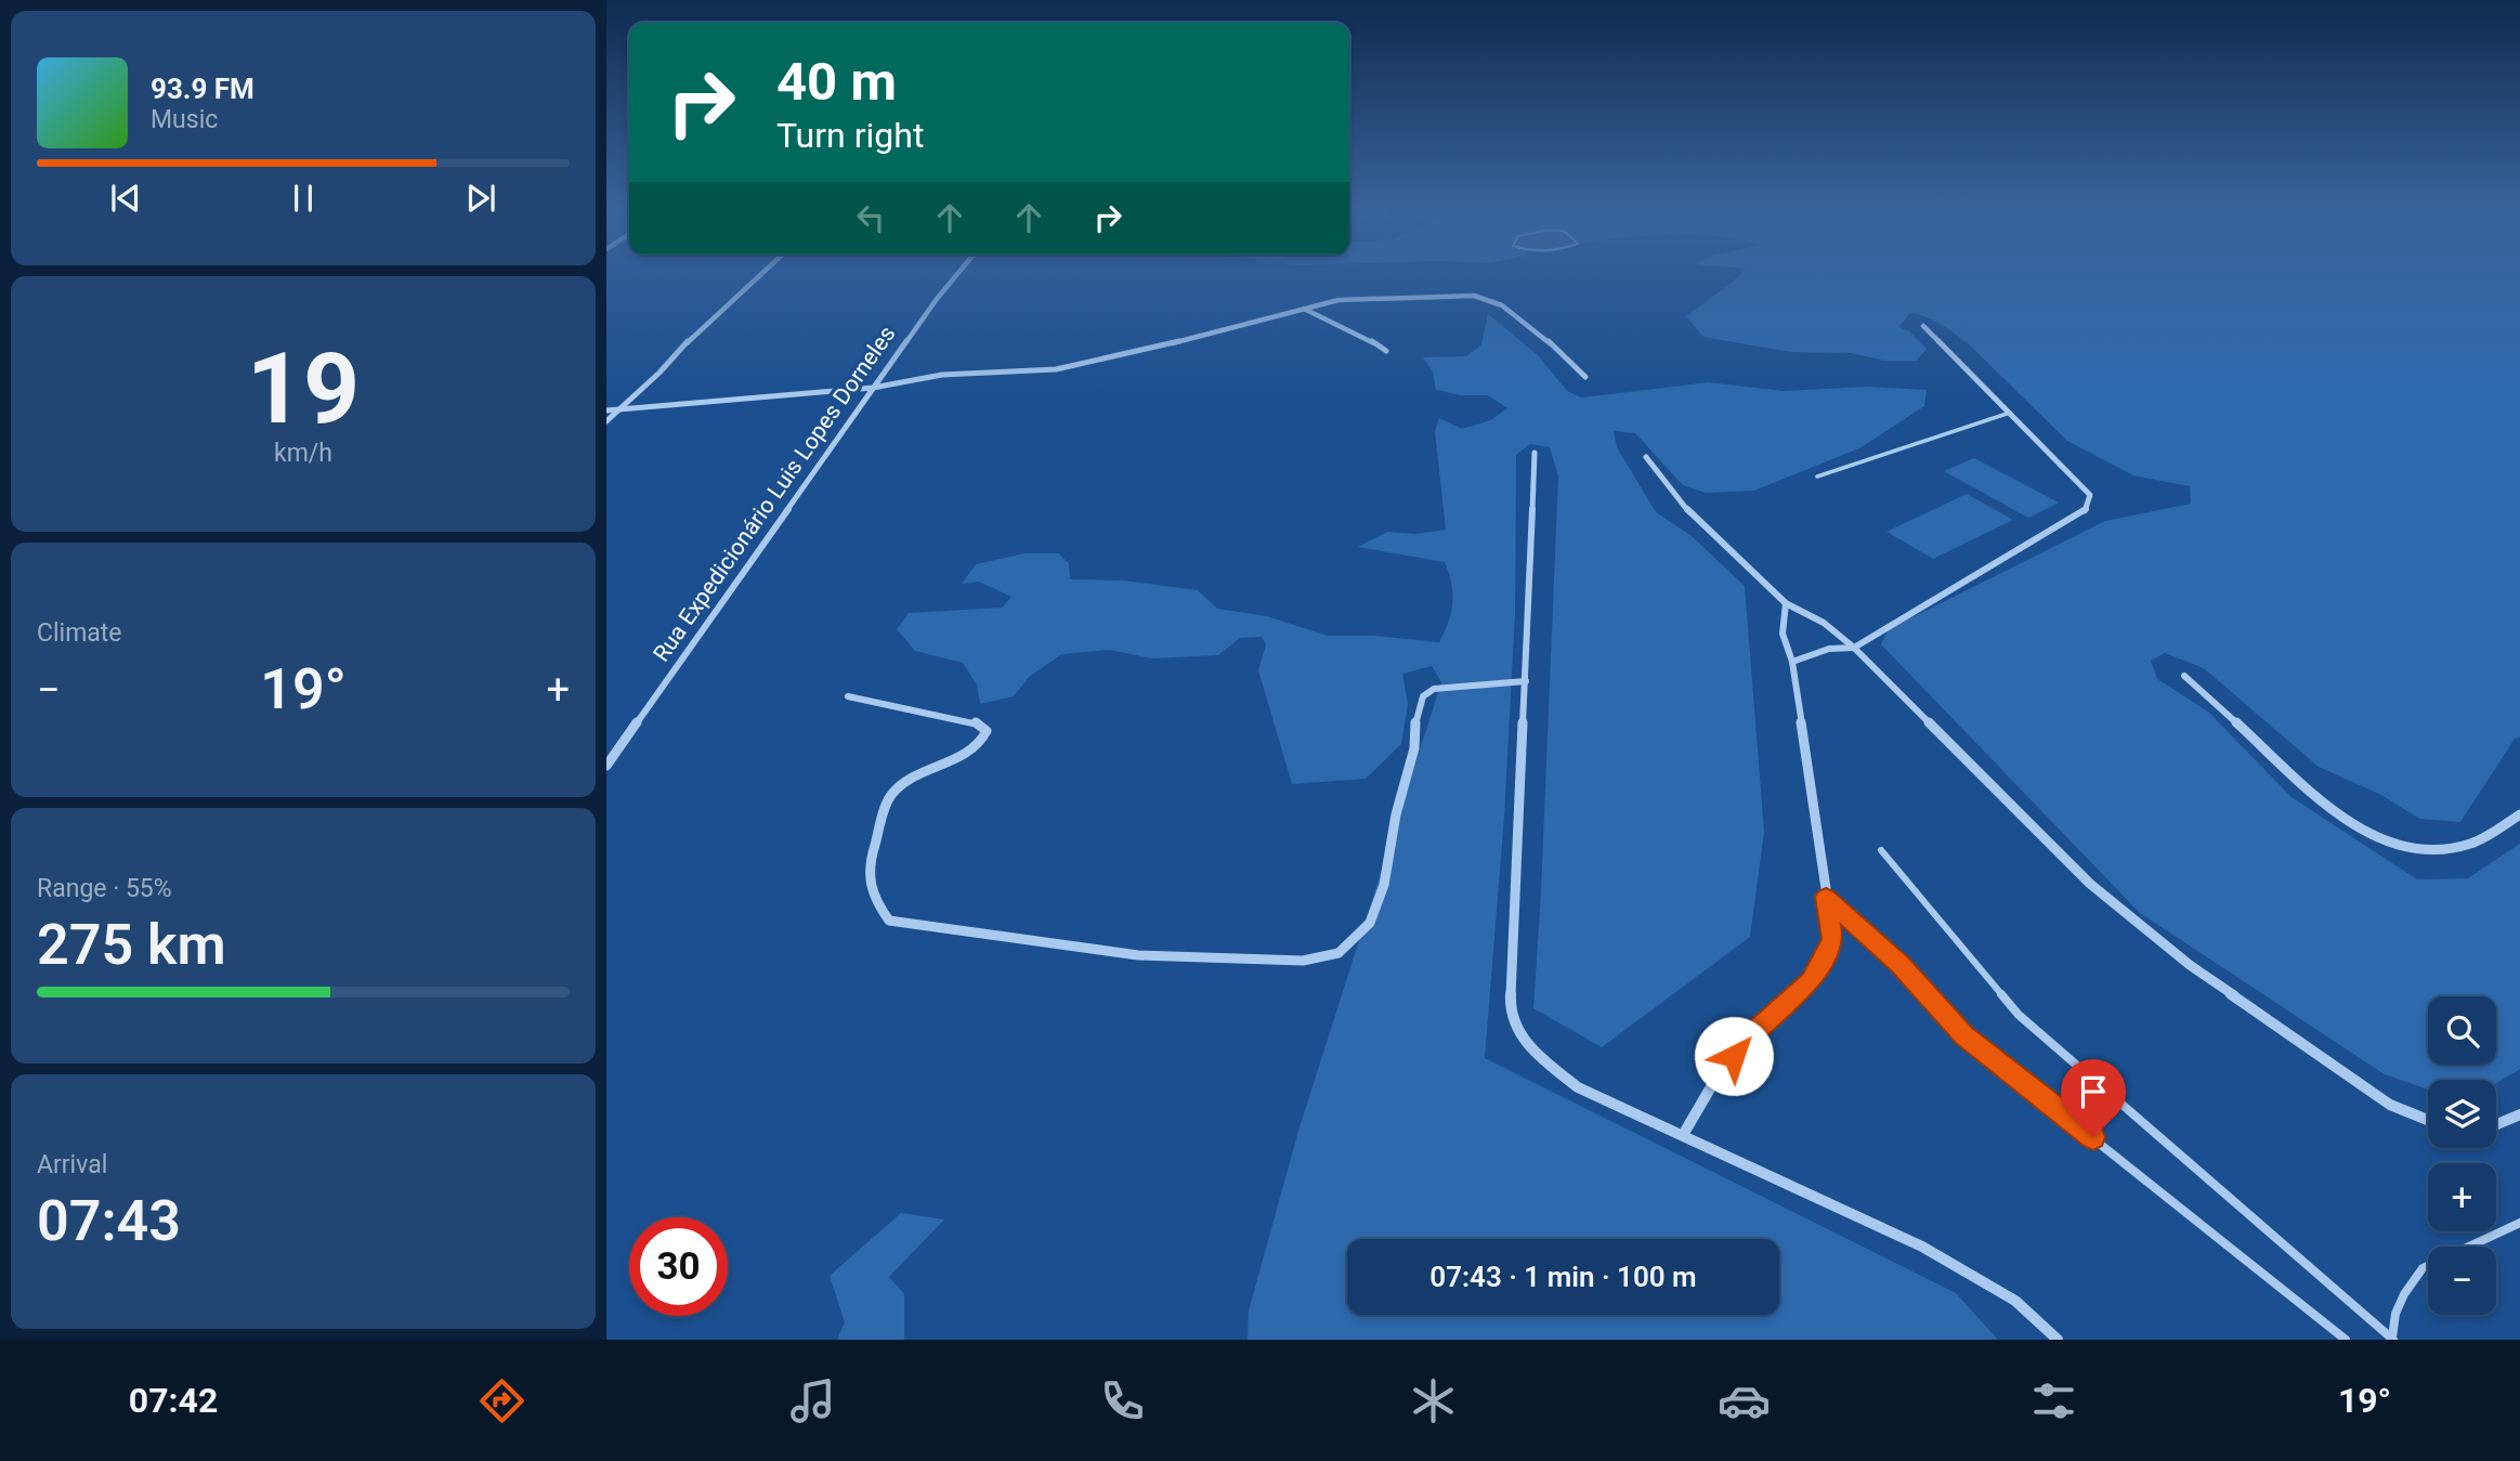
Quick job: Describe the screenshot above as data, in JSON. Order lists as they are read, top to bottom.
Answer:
{
  "streets": {
    "street": ["Rua Expedicionário Luis Lopes Dorneles"]
  },
  "page": {
    "turn": ["40 m", "Turn right"],
    "song": ["93.9 FM", "Music"],
    "tile": [
      ["19", "km/h"],
      "Climate",
      ["Range · 55%", "275 km"],
      ["Arrival", "07:43"]
    ],
    "heat": ["−", "19°", "+"],
    "map_buttons": ["+", "−"],
    "limit": "30",
    "trip": "07:43 · 1 min · 100 m",
    "tabs": ["07:42", "19°"]
  }
}
